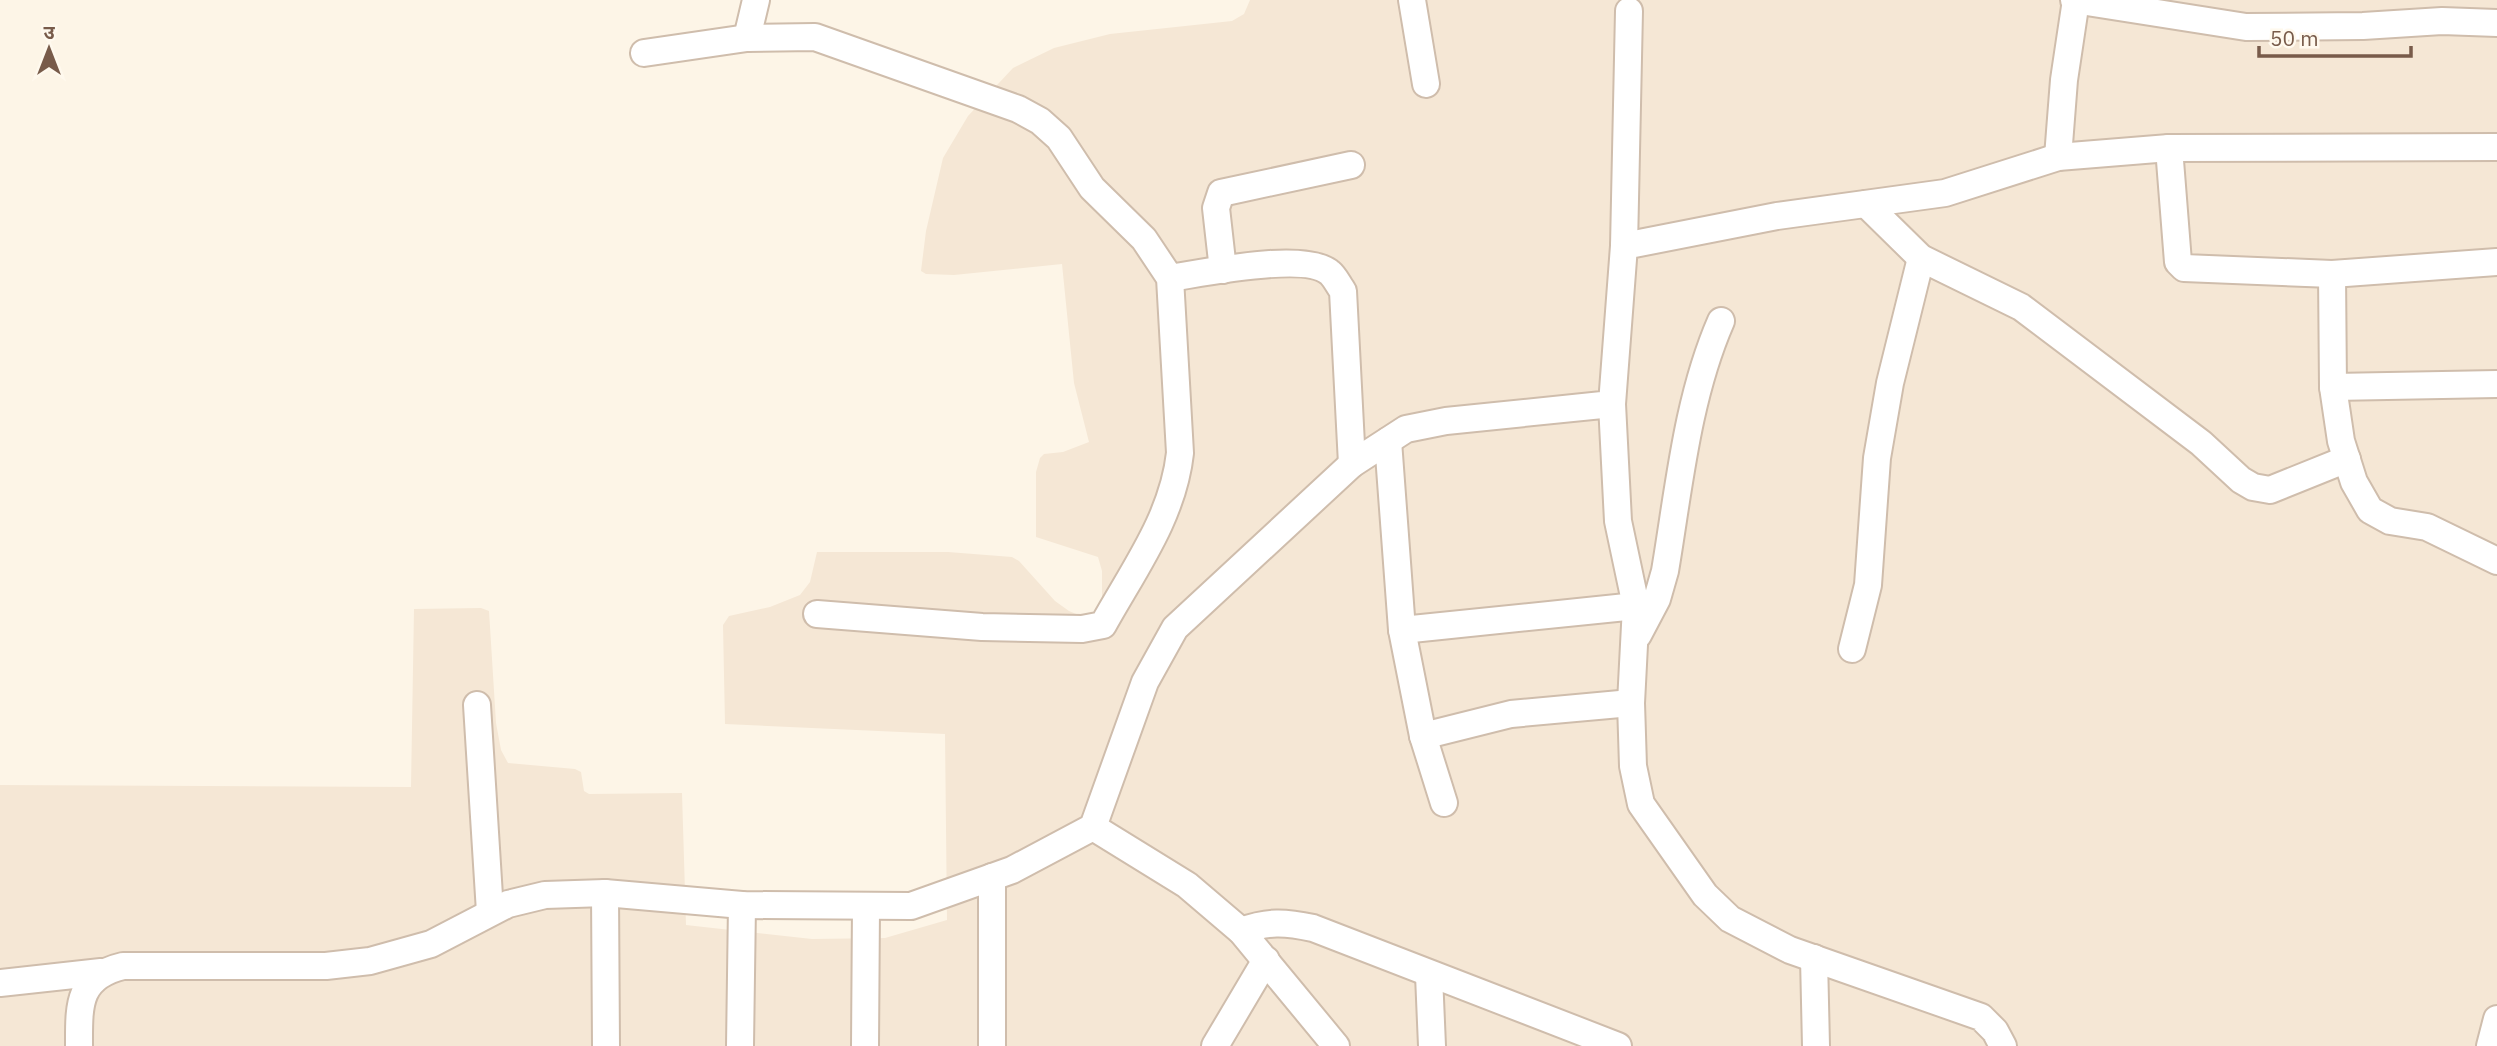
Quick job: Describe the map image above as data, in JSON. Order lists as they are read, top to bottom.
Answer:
{
  "scale_bar": "50 m",
  "north": "top"
}
